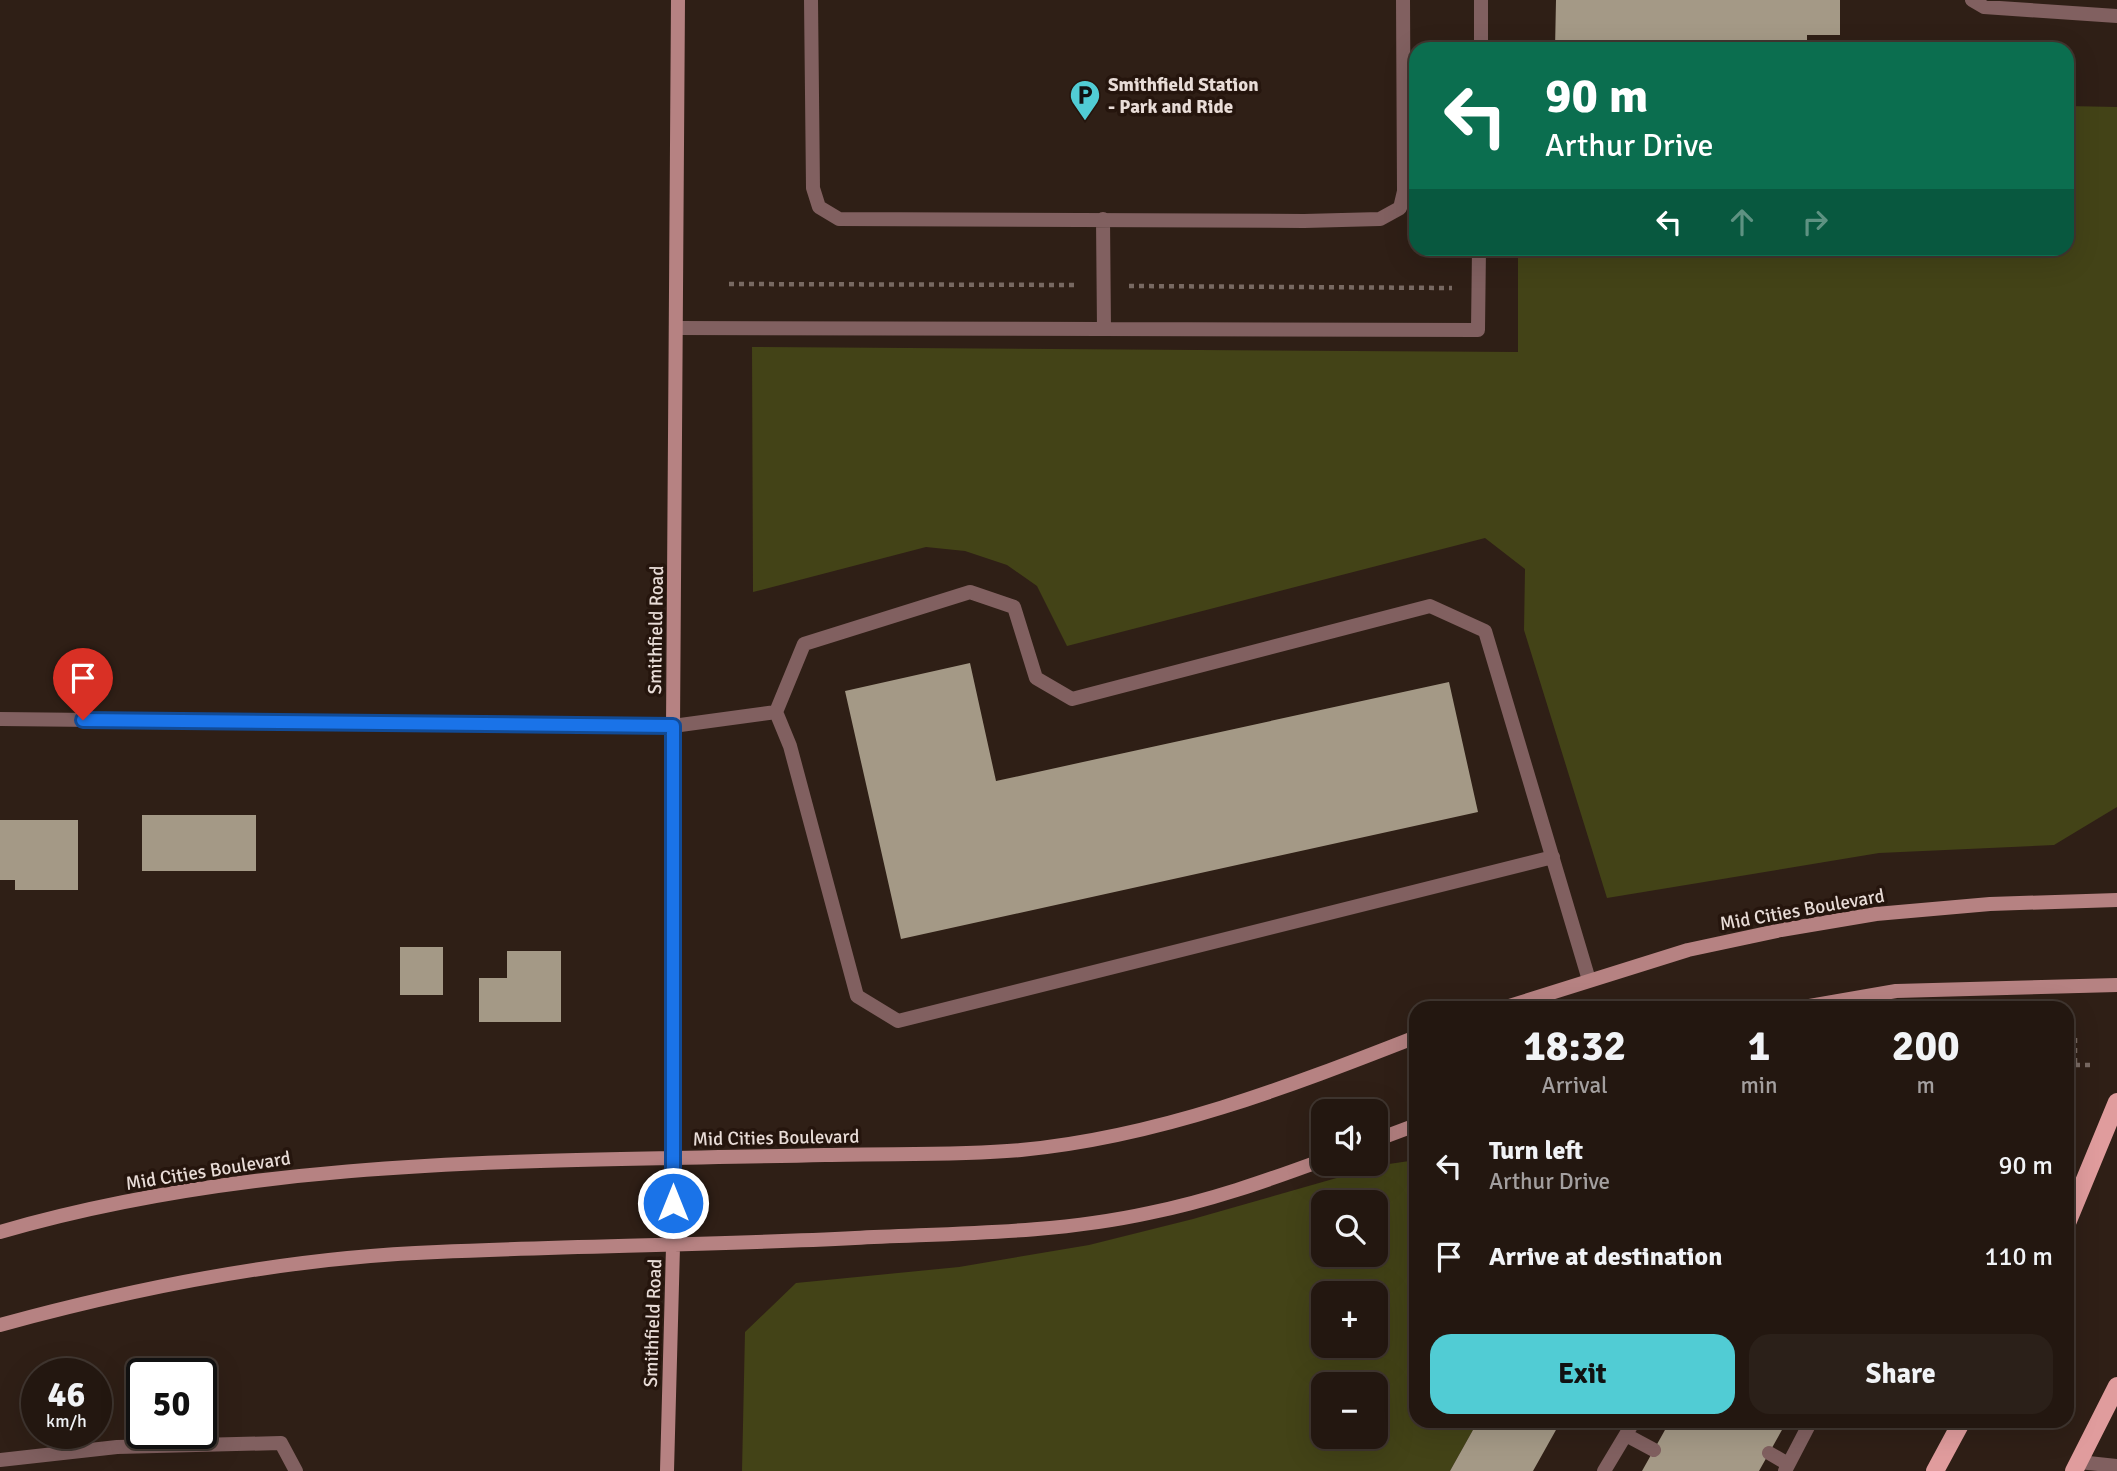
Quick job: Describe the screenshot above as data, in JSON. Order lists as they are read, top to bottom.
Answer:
{
  "streets": {
    "main road": ["Smithfield Road", "Mid Cities Boulevard"]
  },
  "crossings": [
    ["Smithfield Road", "Mid Cities Boulevard"]
  ],
  "places": {
    "parking": ["Smithfield Station - Park and Ride"]
  },
  "page": {
    "turn": ["90 m", "Arthur Drive"],
    "eta": [
      "18:32",
      "Arrival",
      "1",
      "min",
      "200",
      "m"
    ],
    "map_buttons": ["+", "−"],
    "list": [
      {
        "name": "Turn left",
        "note": "Arthur Drive",
        "value": "90 m"
      },
      {
        "name": "Arrive at destination",
        "value": "110 m"
      }
    ],
    "buttons": ["Exit", "Share"],
    "speed": "46 km/h",
    "limit": "50"
  }
}
